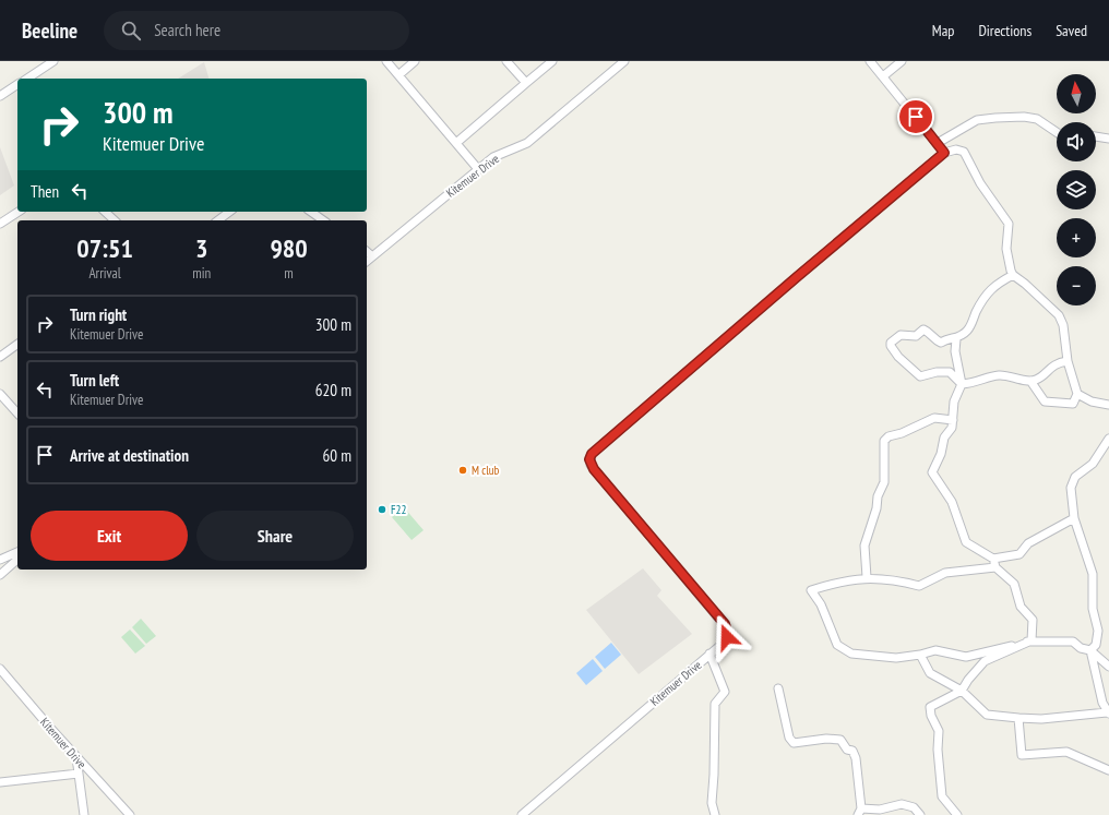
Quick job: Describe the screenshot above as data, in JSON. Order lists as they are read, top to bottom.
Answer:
{
  "streets": {
    "street": ["Kitemuer Drive"]
  },
  "places": ["M club", "F22"],
  "north": "top",
  "page": {
    "header": "Beeline",
    "search": "Search here",
    "nav": ["Map", "Directions", "Saved"],
    "map_buttons": ["+", "−"],
    "turn": ["300 m", "Kitemuer Drive"],
    "then": "Then",
    "eta": [
      "07:51",
      "Arrival",
      "3",
      "min",
      "980",
      "m"
    ],
    "list": [
      {
        "name": "Turn right",
        "note": "Kitemuer Drive",
        "value": "300 m"
      },
      {
        "name": "Turn left",
        "note": "Kitemuer Drive",
        "value": "620 m"
      },
      {
        "name": "Arrive at destination",
        "value": "60 m"
      }
    ],
    "buttons": ["Exit", "Share"]
  }
}
